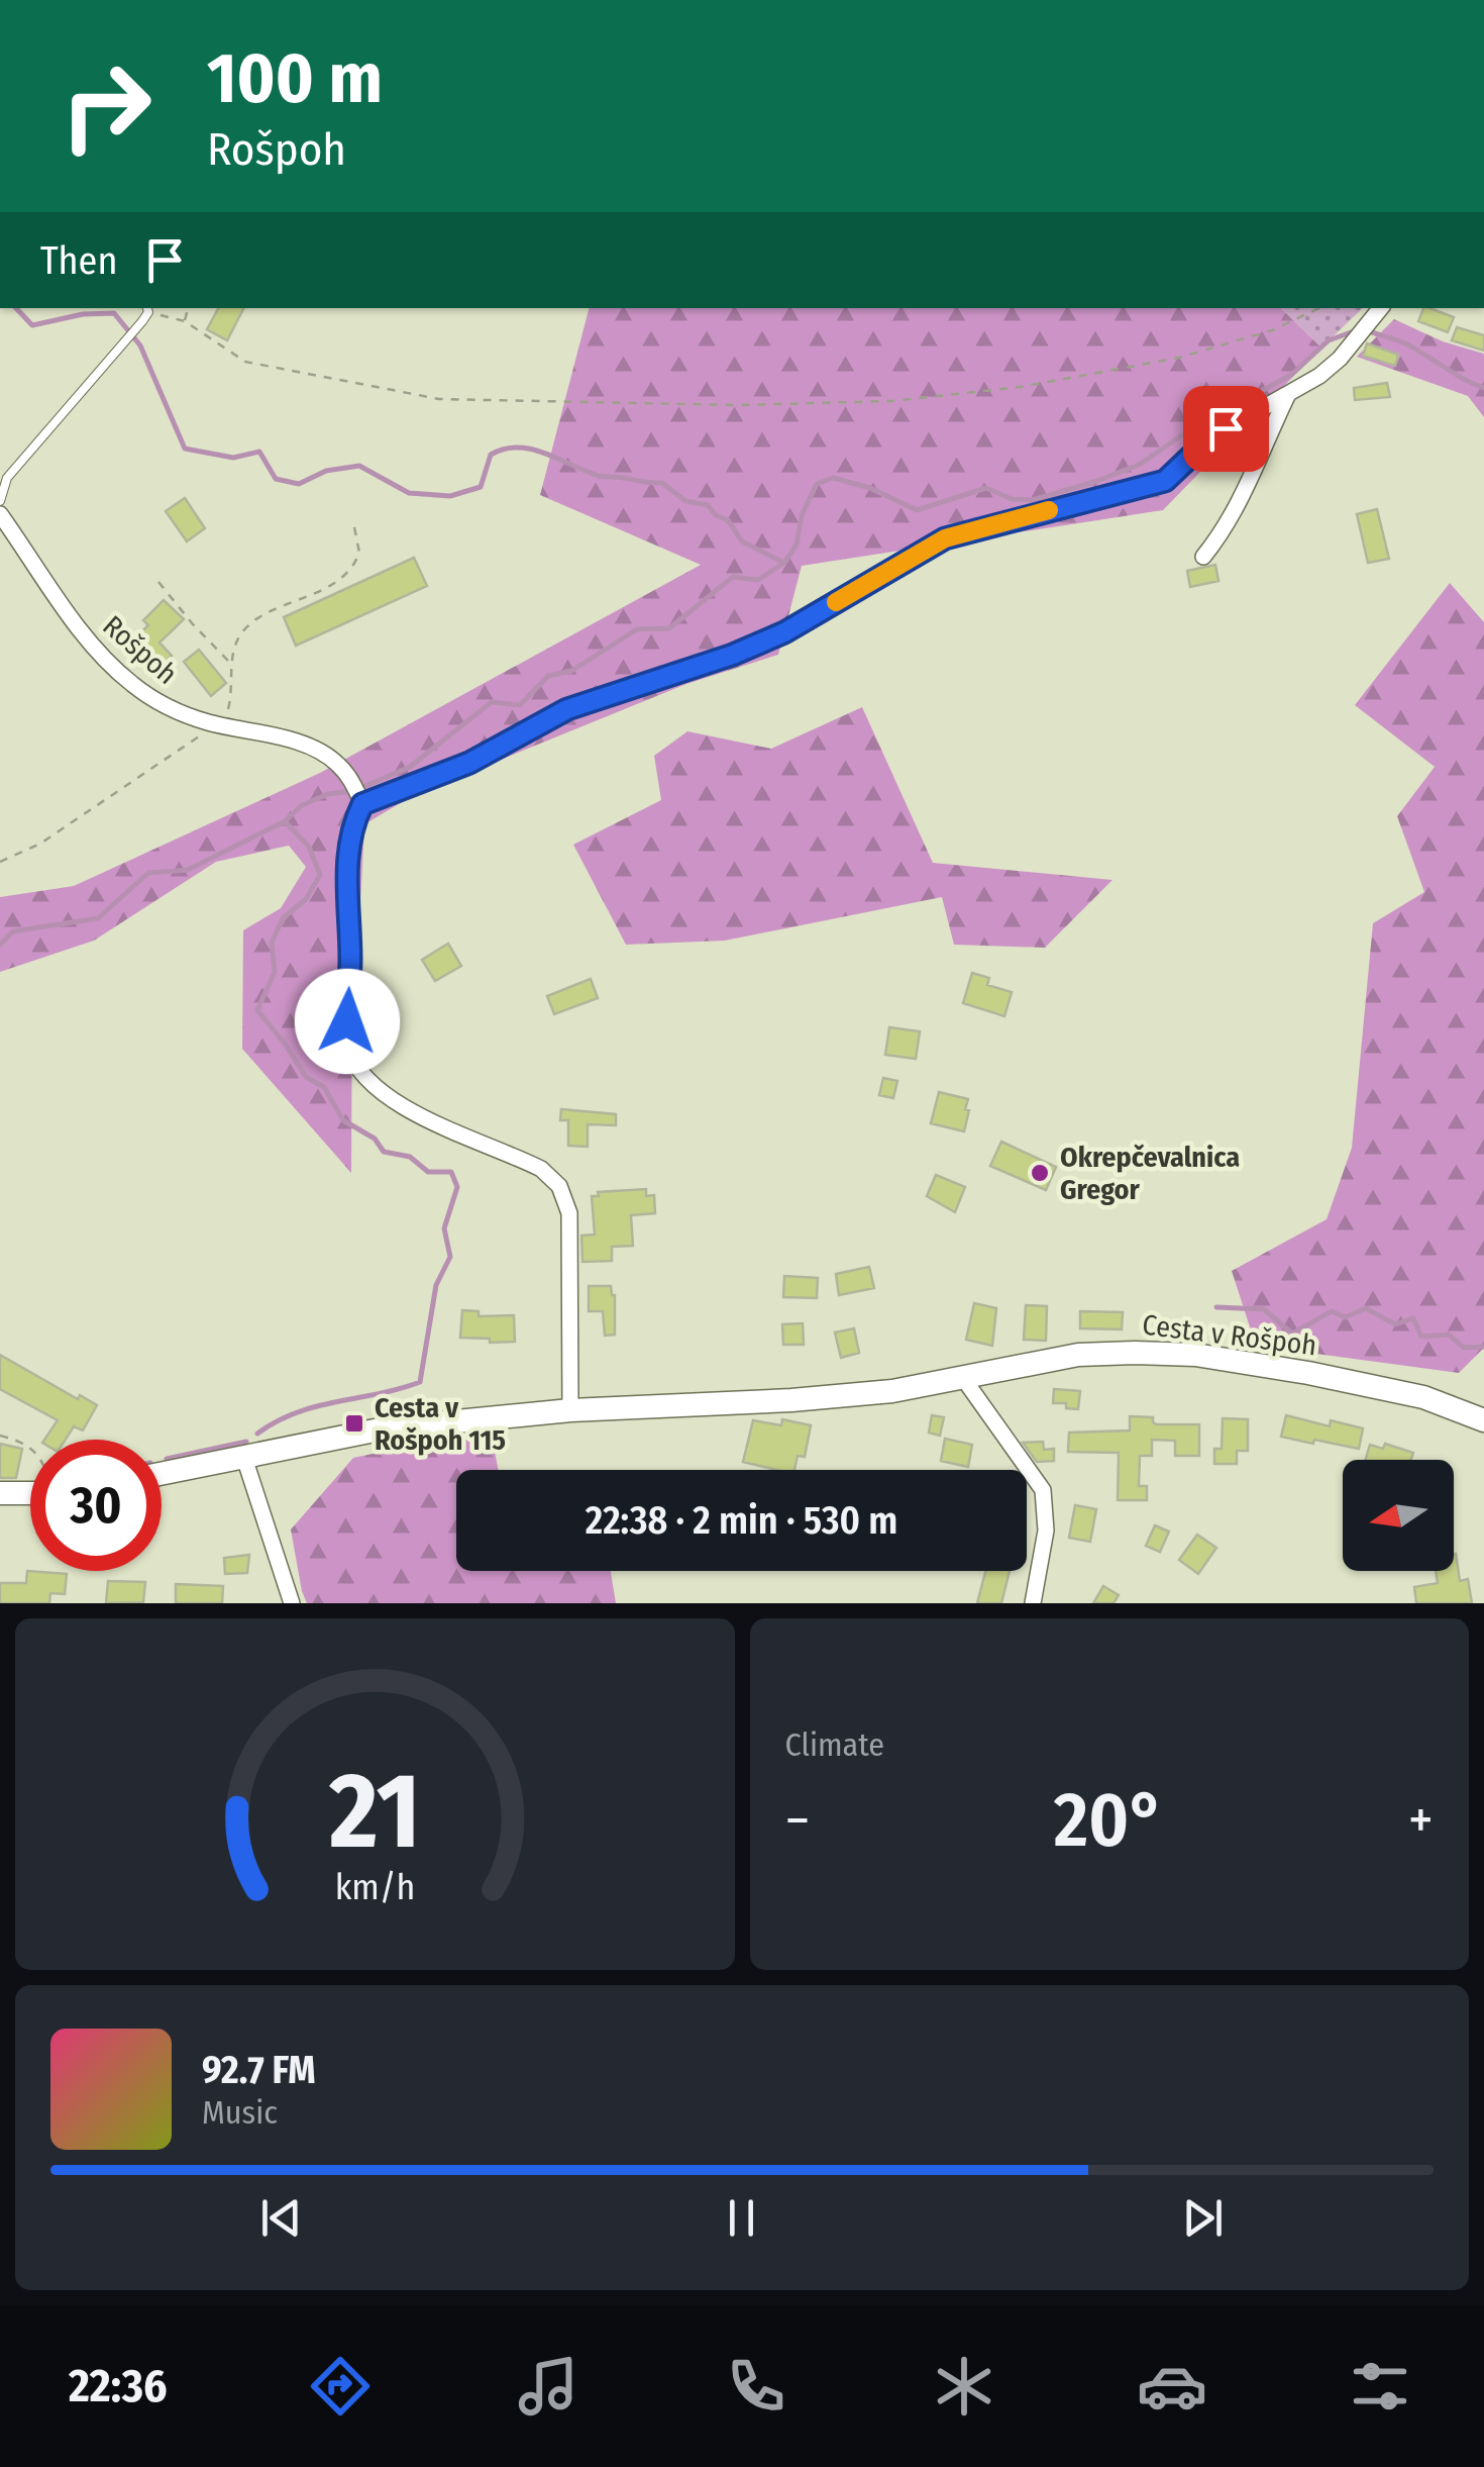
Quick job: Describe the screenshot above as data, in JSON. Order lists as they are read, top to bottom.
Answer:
{
  "streets": {
    "street": ["Rošpoh", "Cesta v Rošpoh"]
  },
  "places": {
    "other": ["Okrepčevalnica Gregor"],
    "transit": ["Cesta v Rošpoh 115"]
  },
  "north": "left",
  "page": {
    "turn": ["100 m", "Rošpoh"],
    "then": "Then",
    "limit": "30",
    "trip": "22:38 · 2 min · 530 m",
    "tile": "Climate",
    "heat": ["−", "20°", "+"],
    "song": ["92.7 FM", "Music"],
    "tabs": "22:36",
    "gauge": ["21", "km/h"]
  }
}
